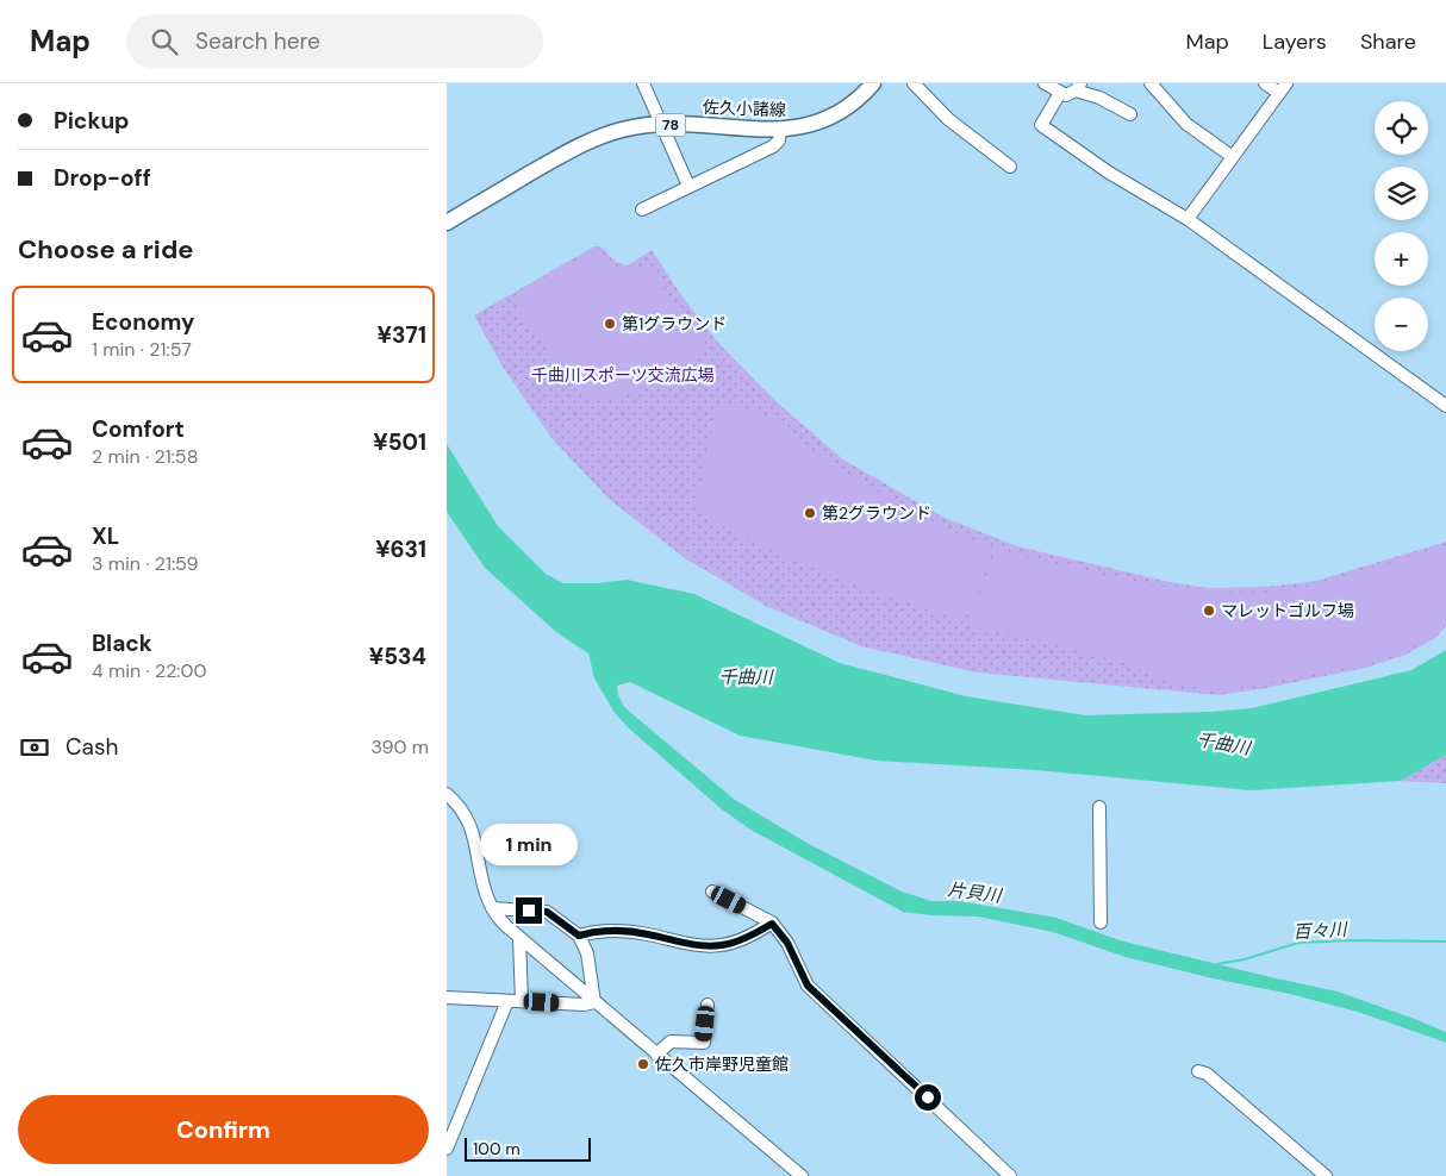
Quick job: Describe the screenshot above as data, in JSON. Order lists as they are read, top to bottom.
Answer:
{
  "streets": {
    "main road": ["佐久小諸線", "78"]
  },
  "water": ["千曲川", "片貝川", "百々川"],
  "parks": ["千曲川スポーツ交流広場"],
  "places": [
    "第1グラウンド",
    "第2グラウンド",
    "マレットゴルフ場",
    "佐久市岸野児童館"
  ],
  "scale_bar": "100 m",
  "page": {
    "header": "Map",
    "search": "Search here",
    "nav": ["Map", "Layers", "Share"],
    "banner": ["Pickup", "Drop-off"],
    "map_buttons": ["+", "−"],
    "heading": "Choose a ride",
    "list": [
      {
        "name": "Economy",
        "note": "1 min · 21:57",
        "value": "¥371"
      },
      {
        "name": "Comfort",
        "note": "2 min · 21:58",
        "value": "¥501"
      },
      {
        "name": "XL",
        "note": "3 min · 21:59",
        "value": "¥631"
      },
      {
        "name": "Black",
        "note": "4 min · 22:00",
        "value": "¥534"
      }
    ],
    "pay": ["Cash", "390 m"],
    "bubble": "1 min",
    "buttons": "Confirm",
    "scale": "100 m"
  }
}
